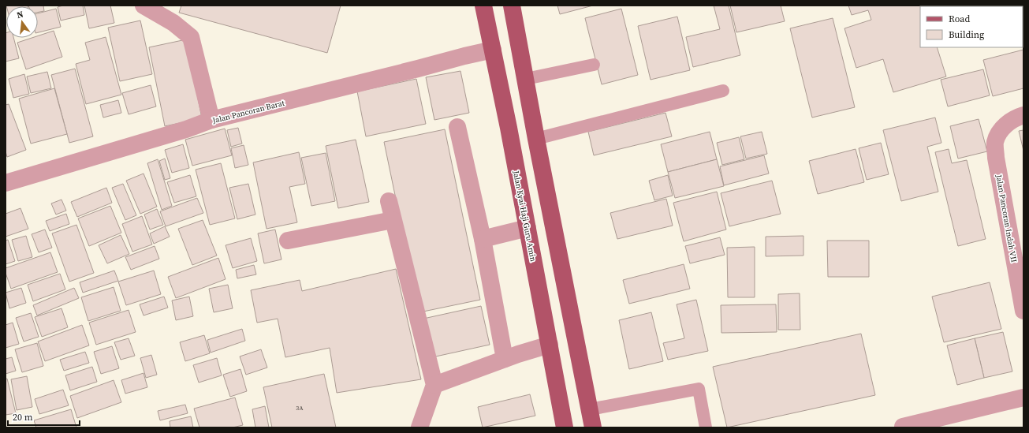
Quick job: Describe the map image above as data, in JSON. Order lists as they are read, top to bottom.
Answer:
{
  "streets": {
    "main road": ["Jalan Kyai Haji Guru Amin"],
    "street": ["Jalan Pancoran Barat", "Jalan Pancoran Indah VII"]
  },
  "crossings": [
    ["Jalan Pancoran Barat", "Jalan Kyai Haji Guru Amin"]
  ],
  "house_numbers": ["3A"],
  "legend": ["Road", "Building"],
  "scale_bar": "20 m",
  "north": "top"
}
